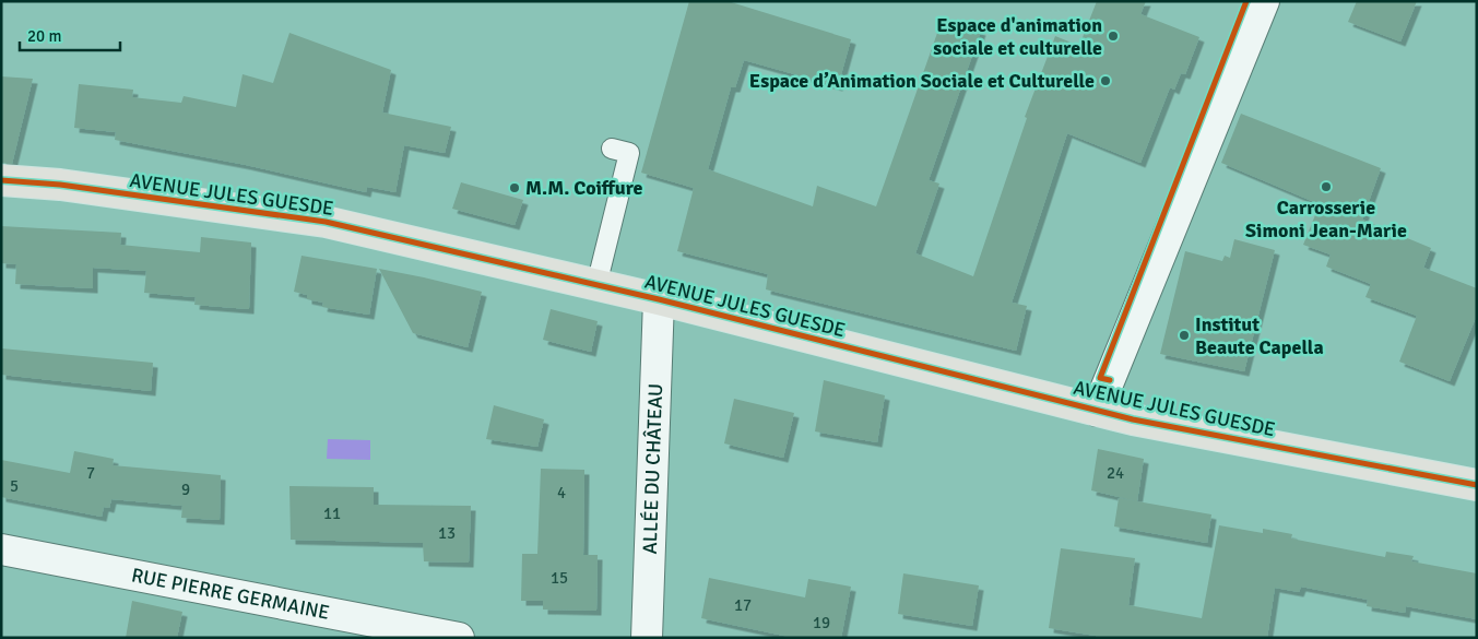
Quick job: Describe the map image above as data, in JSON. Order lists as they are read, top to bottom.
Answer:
{
  "streets": {
    "main road": ["AVENUE JULES GUESDE"],
    "street": ["ALLÉE DU CHÂTEAU", "RUE PIERRE GERMAINE"]
  },
  "crossings": [
    ["AVENUE JULES GUESDE", "ALLÉE DU CHÂTEAU"]
  ],
  "places": [
    "Espace d'animation sociale et culturelle",
    "Espace d’Animation Sociale et Culturelle",
    "Carrosserie Simoni Jean-Marie",
    "M.M. Coiffure",
    "Institut Beaute Capella"
  ],
  "house_numbers": [
    "7",
    "24",
    "5",
    "9",
    "4",
    "11",
    "13",
    "15",
    "17",
    "19"
  ],
  "scale_bar": "20 m"
}
